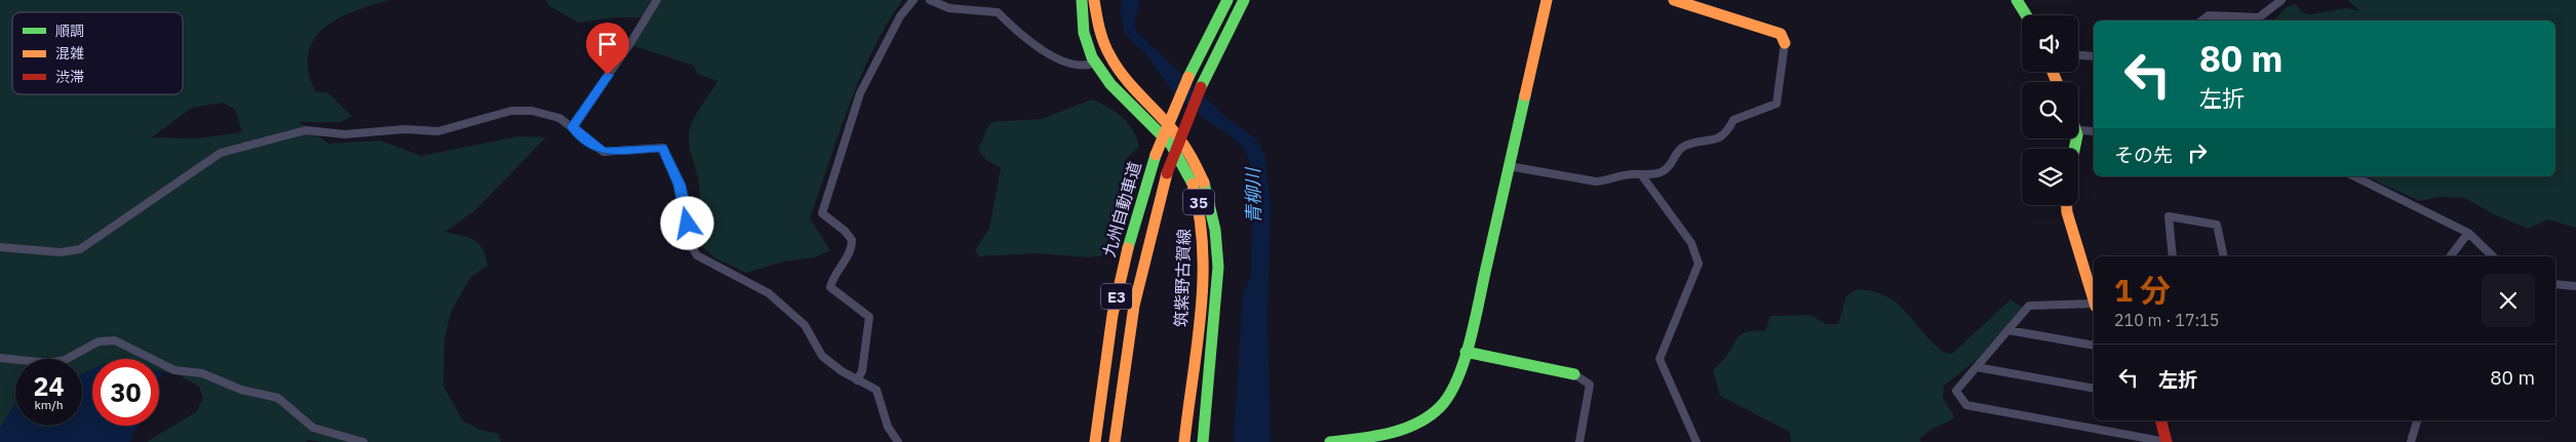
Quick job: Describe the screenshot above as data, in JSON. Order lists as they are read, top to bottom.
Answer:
{
  "streets": {
    "main road": [
      "35",
      "九州自動車道",
      "筑紫野古賀線",
      "E3"
    ]
  },
  "water": ["青柳川"],
  "legend": ["順調", "混雑", "渋滞"],
  "page": {
    "turn": ["80 m", "左折"],
    "then": "その先",
    "heading": ["1 分", "210 m · 17:15"],
    "list": [
      {
        "name": "左折",
        "value": "80 m"
      }
    ],
    "speed": "24 km/h",
    "limit": "30"
  }
}
